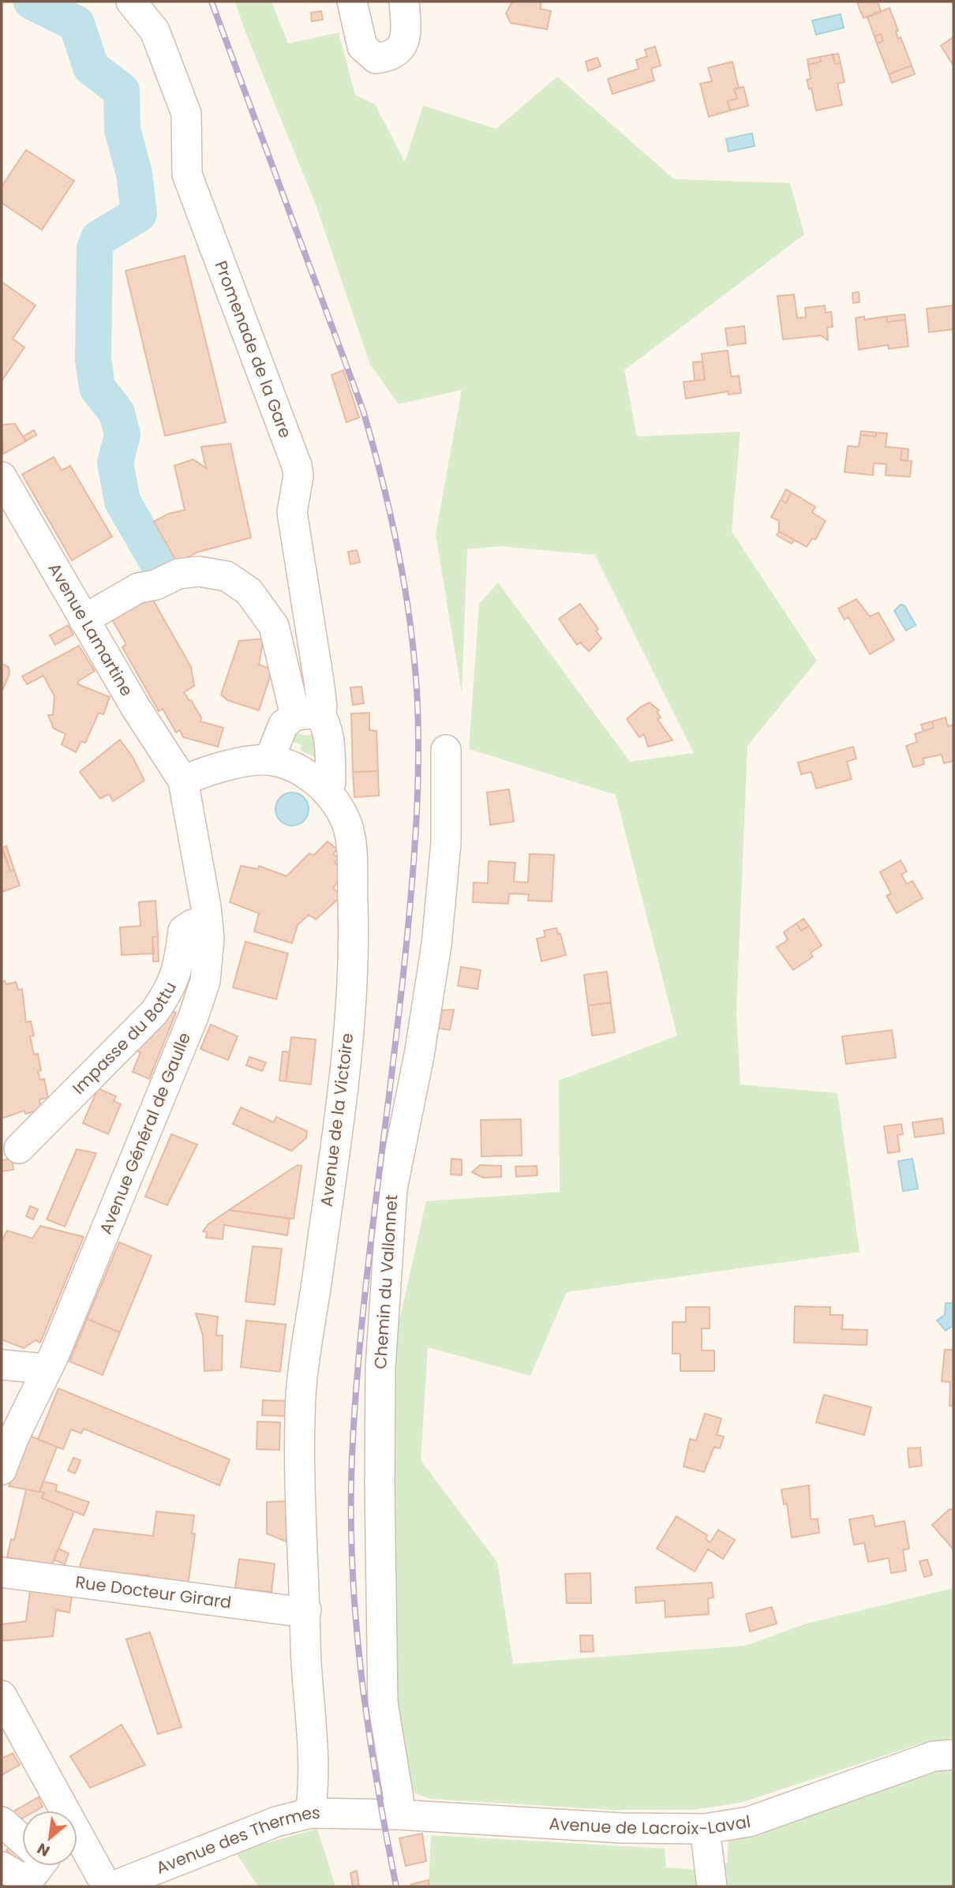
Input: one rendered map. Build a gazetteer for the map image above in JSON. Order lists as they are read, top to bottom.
{
  "streets": {
    "street": [
      "Promenade de la Gare",
      "Avenue Lamartine",
      "Impasse du Bottu",
      "Avenue de la Victoire",
      "Avenue Général de Gaulle",
      "Chemin du Vallonnet",
      "Rue Docteur Girard",
      "Avenue de Lacroix-Laval",
      "Avenue des Thermes"
    ]
  },
  "crossings": [
    ["Avenue Lamartine", "Avenue de la Victoire"],
    ["Avenue Lamartine", "Avenue Général de Gaulle"],
    ["Impasse du Bottu", "Avenue Général de Gaulle"],
    ["Avenue de la Victoire", "Avenue Général de Gaulle"],
    ["Avenue de la Victoire", "Rue Docteur Girard"],
    ["Avenue de la Victoire", "Avenue de Lacroix-Laval"],
    ["Avenue de la Victoire", "Avenue des Thermes"],
    ["Chemin du Vallonnet", "Avenue de Lacroix-Laval"],
    ["Avenue de Lacroix-Laval", "Avenue des Thermes"]
  ],
  "north": "bottom left"
}
